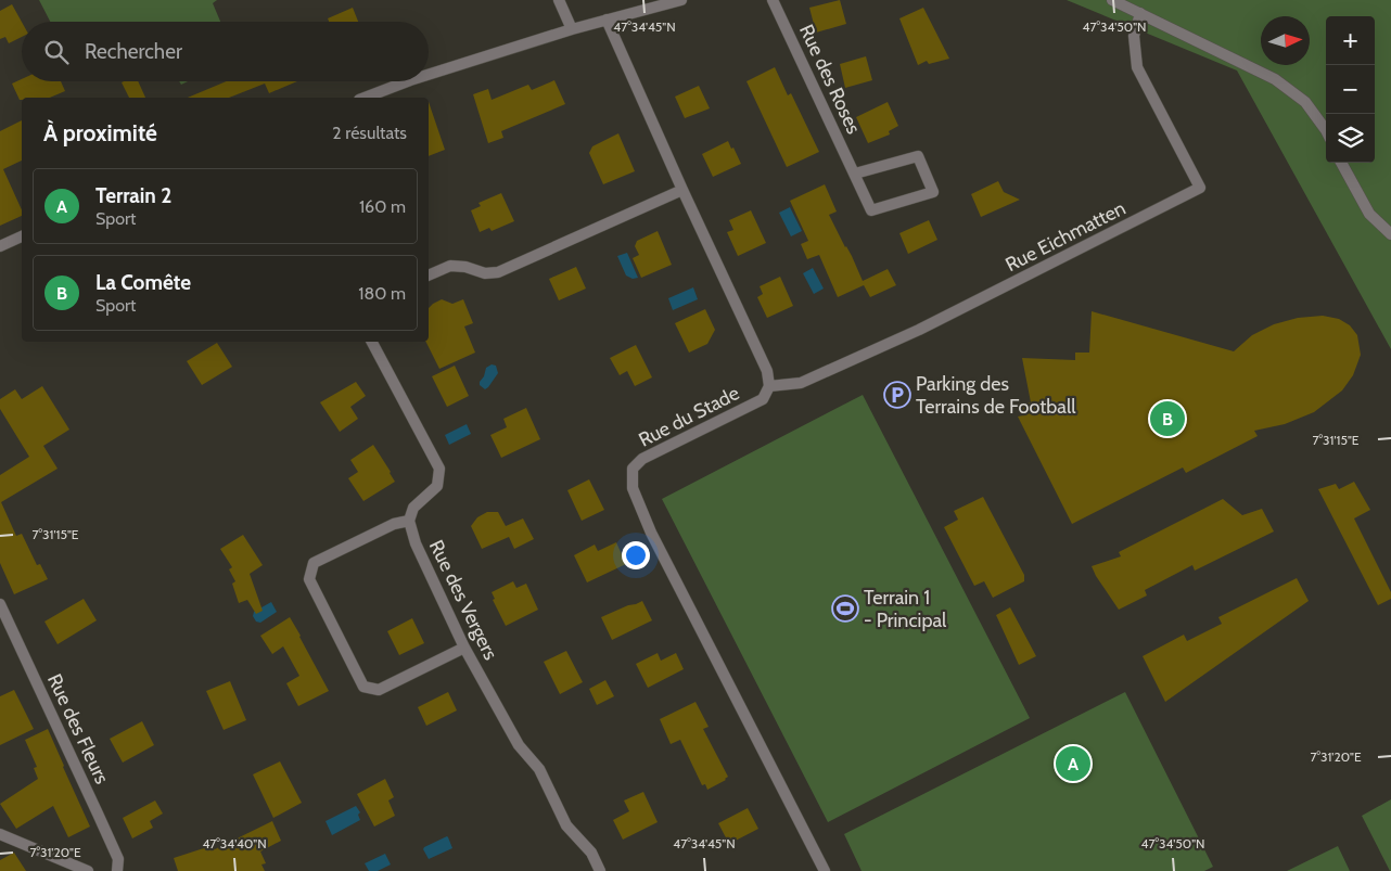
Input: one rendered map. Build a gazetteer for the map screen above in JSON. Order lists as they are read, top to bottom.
{
  "streets": {
    "street": [
      "Rue des Roses",
      "Rue Eichmatten",
      "Rue du Stade",
      "Rue des Vergers",
      "Rue des Fleurs"
    ]
  },
  "crossings": [
    ["Rue Eichmatten", "Rue du Stade"]
  ],
  "places": {
    "parking": ["Parking des Terrains de Football"],
    "sports": ["Terrain 1 - Principal"]
  },
  "north": "right",
  "page": {
    "map_buttons": ["+", "−"],
    "search": "Rechercher",
    "heading": ["À proximité", "2 résultats"],
    "list": [
      {
        "mark": "A",
        "name": "Terrain 2",
        "note": "Sport",
        "value": "160 m"
      },
      {
        "mark": "B",
        "name": "La Comête",
        "note": "Sport",
        "value": "180 m"
      }
    ],
    "pins": ["B", "A"]
  },
  "coordinates": [
    "47°34'45\"N",
    "47°34'50\"N",
    "7°31'15\"E",
    "7°31'20\"E",
    "47°34'40\"N"
  ]
}
